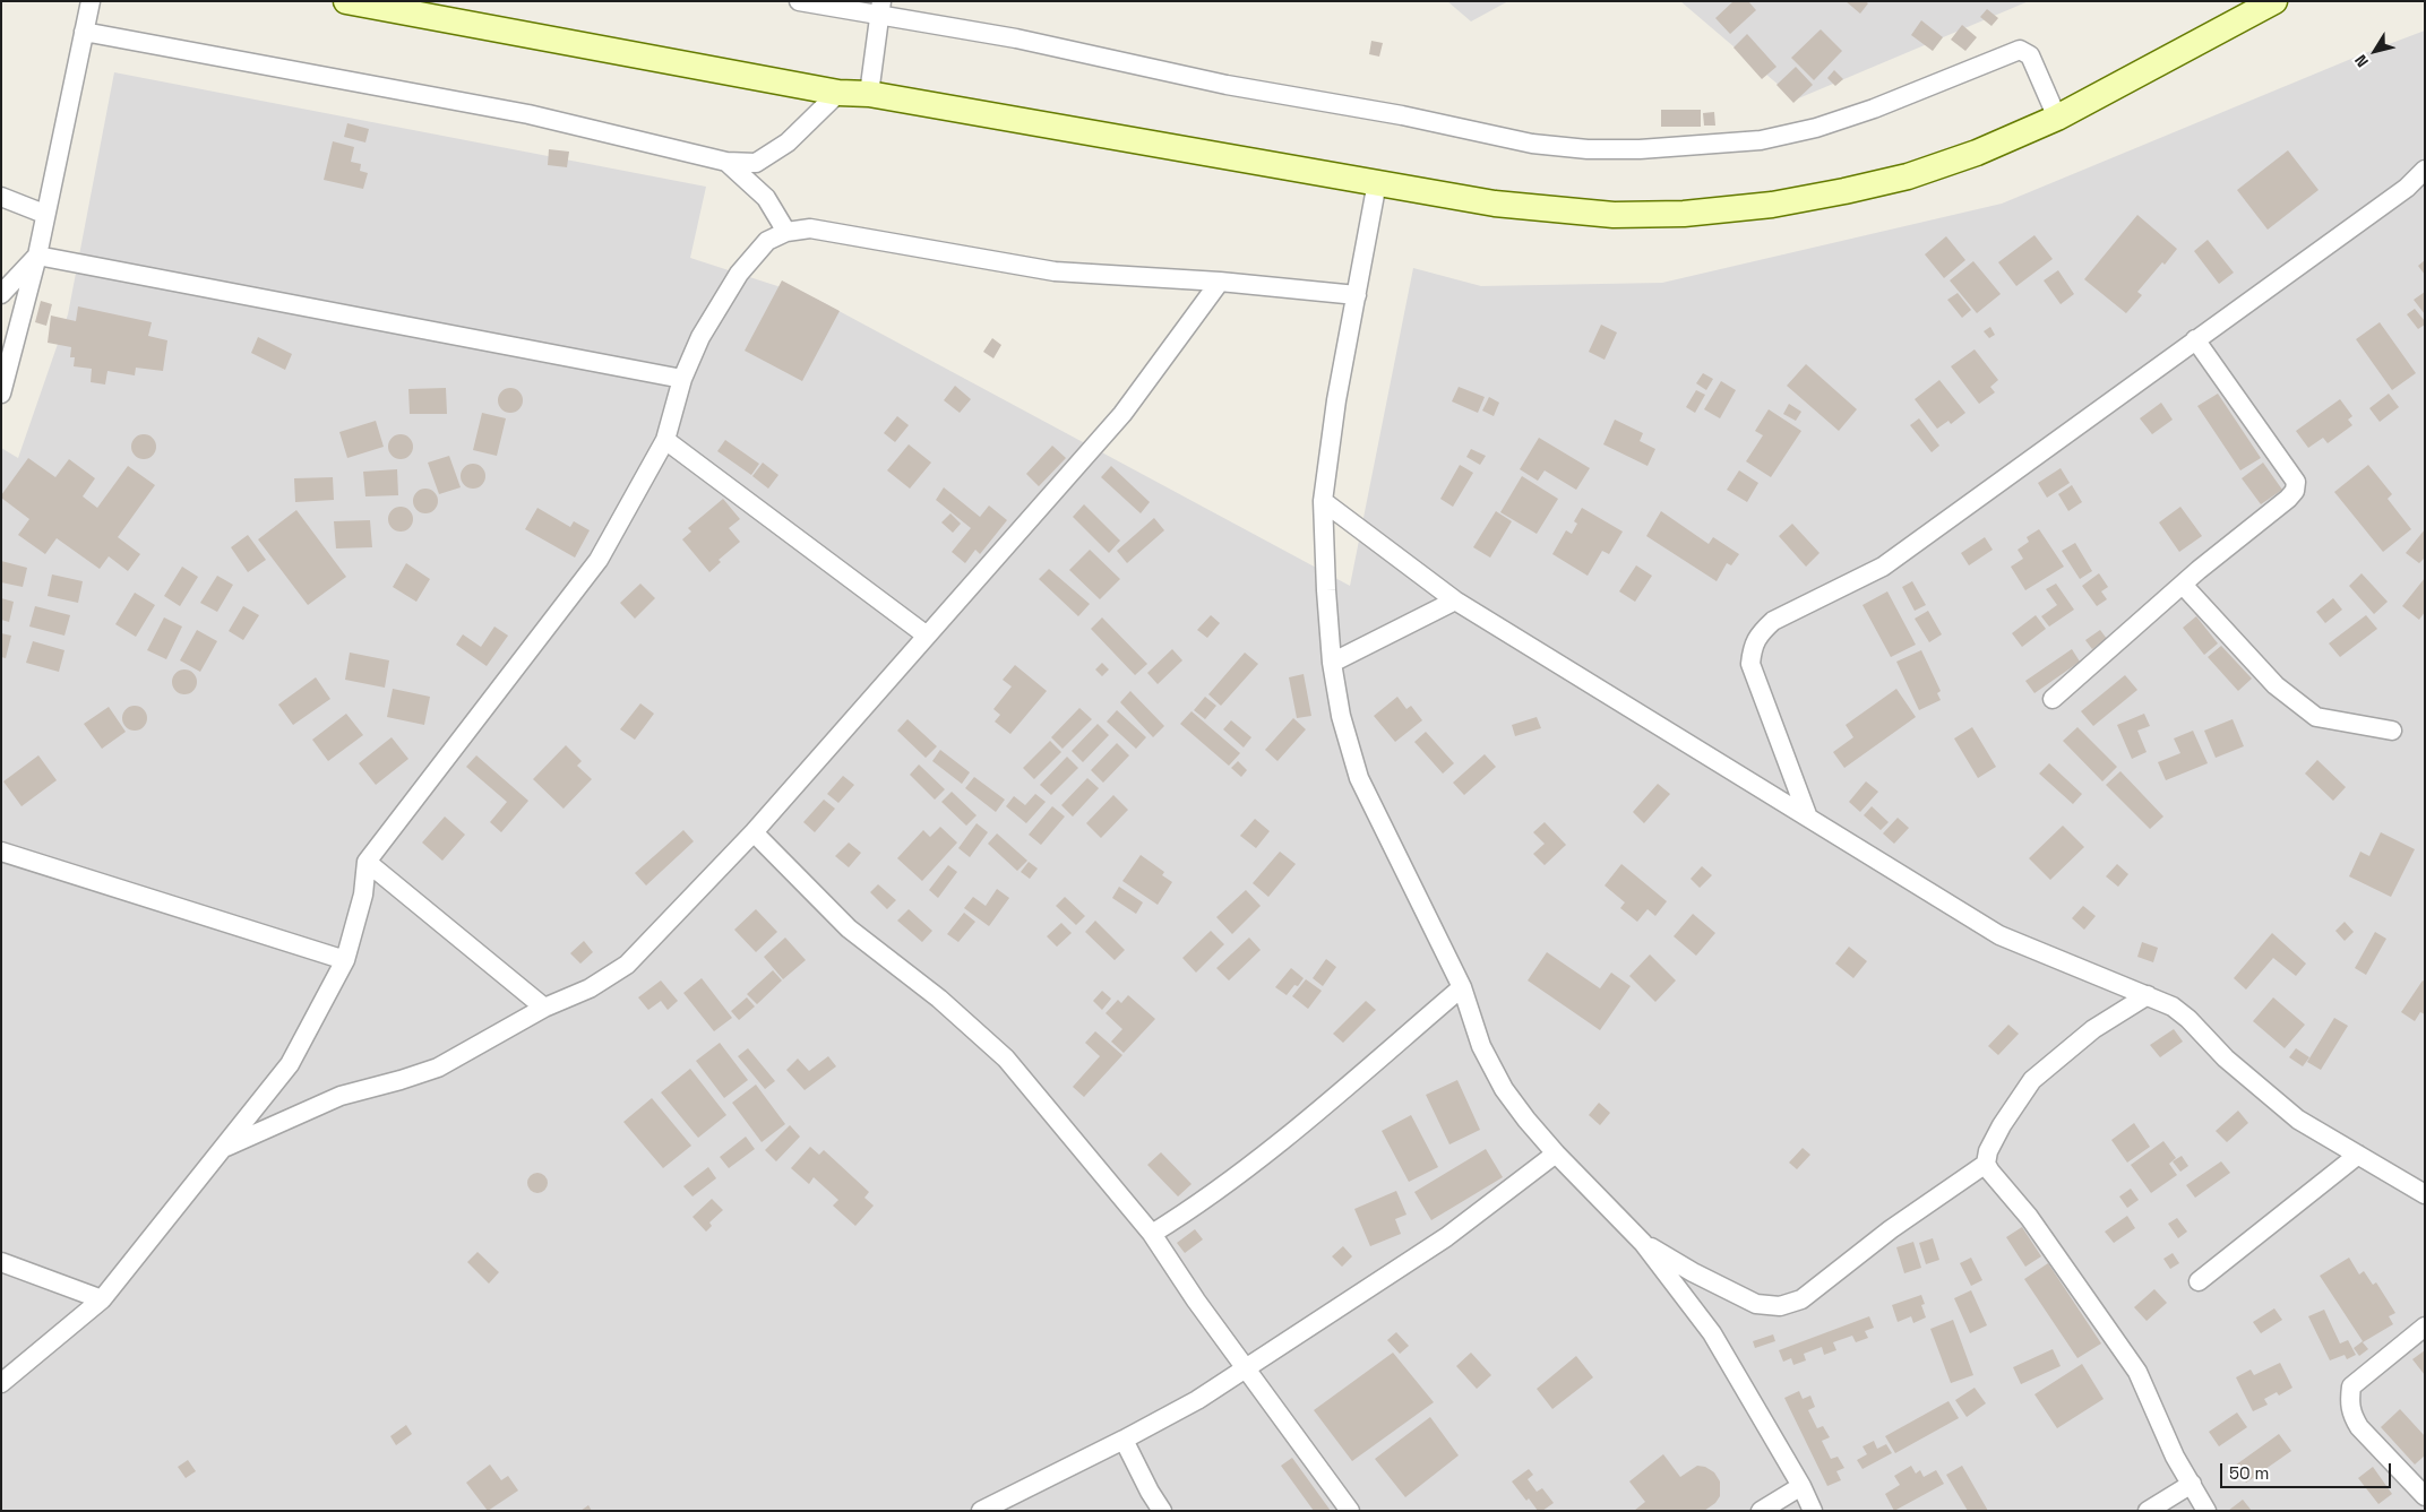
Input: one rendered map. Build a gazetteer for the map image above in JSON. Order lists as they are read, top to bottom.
{
  "scale_bar": "50 m",
  "north": "bottom left"
}
